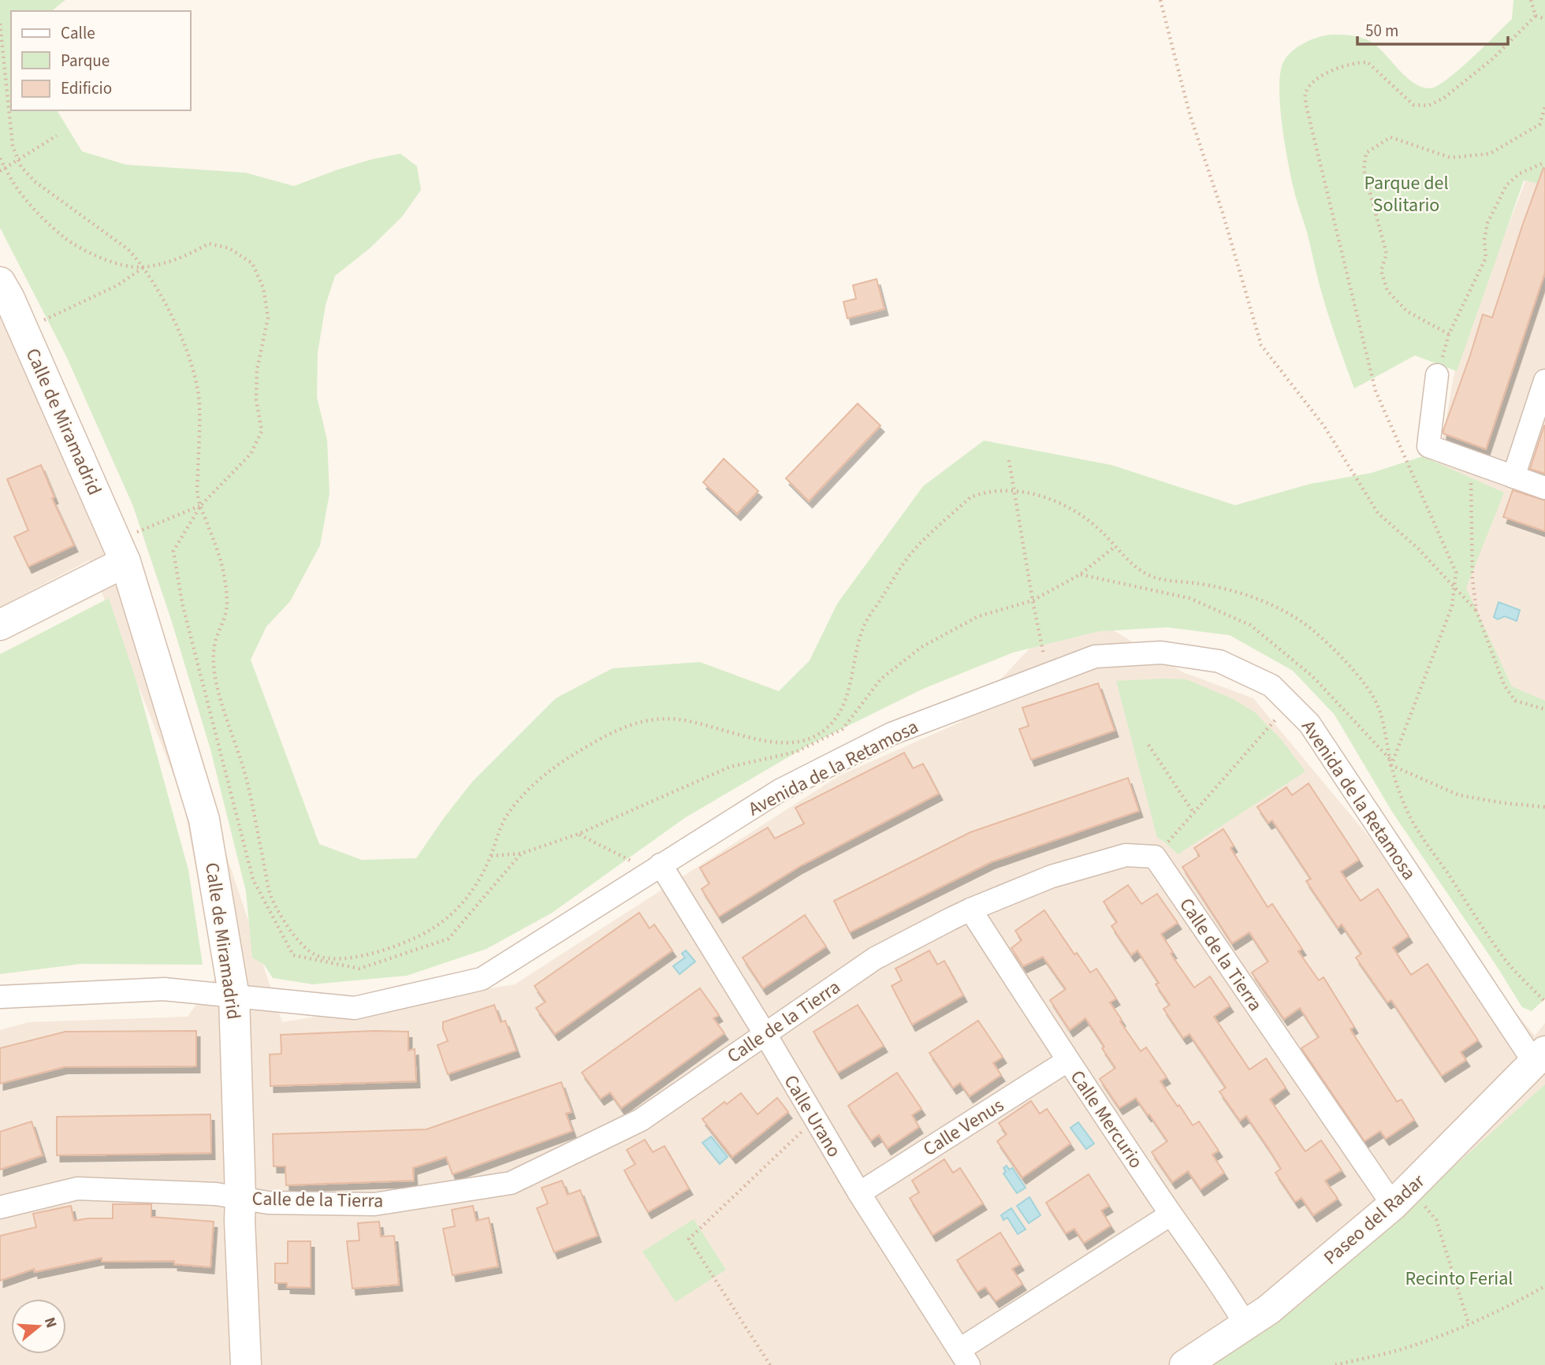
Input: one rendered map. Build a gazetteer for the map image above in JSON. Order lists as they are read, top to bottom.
{
  "streets": {
    "street": [
      "Calle de Miramadrid",
      "Avenida de la Retamosa",
      "Calle de la Tierra",
      "Calle Urano",
      "Calle Mercurio",
      "Calle Venus",
      "Paseo del Radar"
    ]
  },
  "crossings": [
    ["Calle de Miramadrid", "Avenida de la Retamosa"],
    ["Calle de Miramadrid", "Calle de la Tierra"],
    ["Avenida de la Retamosa", "Calle Urano"],
    ["Avenida de la Retamosa", "Paseo del Radar"],
    ["Calle de la Tierra", "Calle Urano"],
    ["Calle de la Tierra", "Calle Mercurio"],
    ["Calle de la Tierra", "Paseo del Radar"],
    ["Calle Urano", "Calle Venus"],
    ["Calle Mercurio", "Calle Venus"],
    ["Calle Mercurio", "Paseo del Radar"]
  ],
  "parks": ["Parque del Solitario", "Recinto Ferial"],
  "legend": ["Calle", "Parque", "Edificio"],
  "scale_bar": "50 m",
  "north": "right"
}
